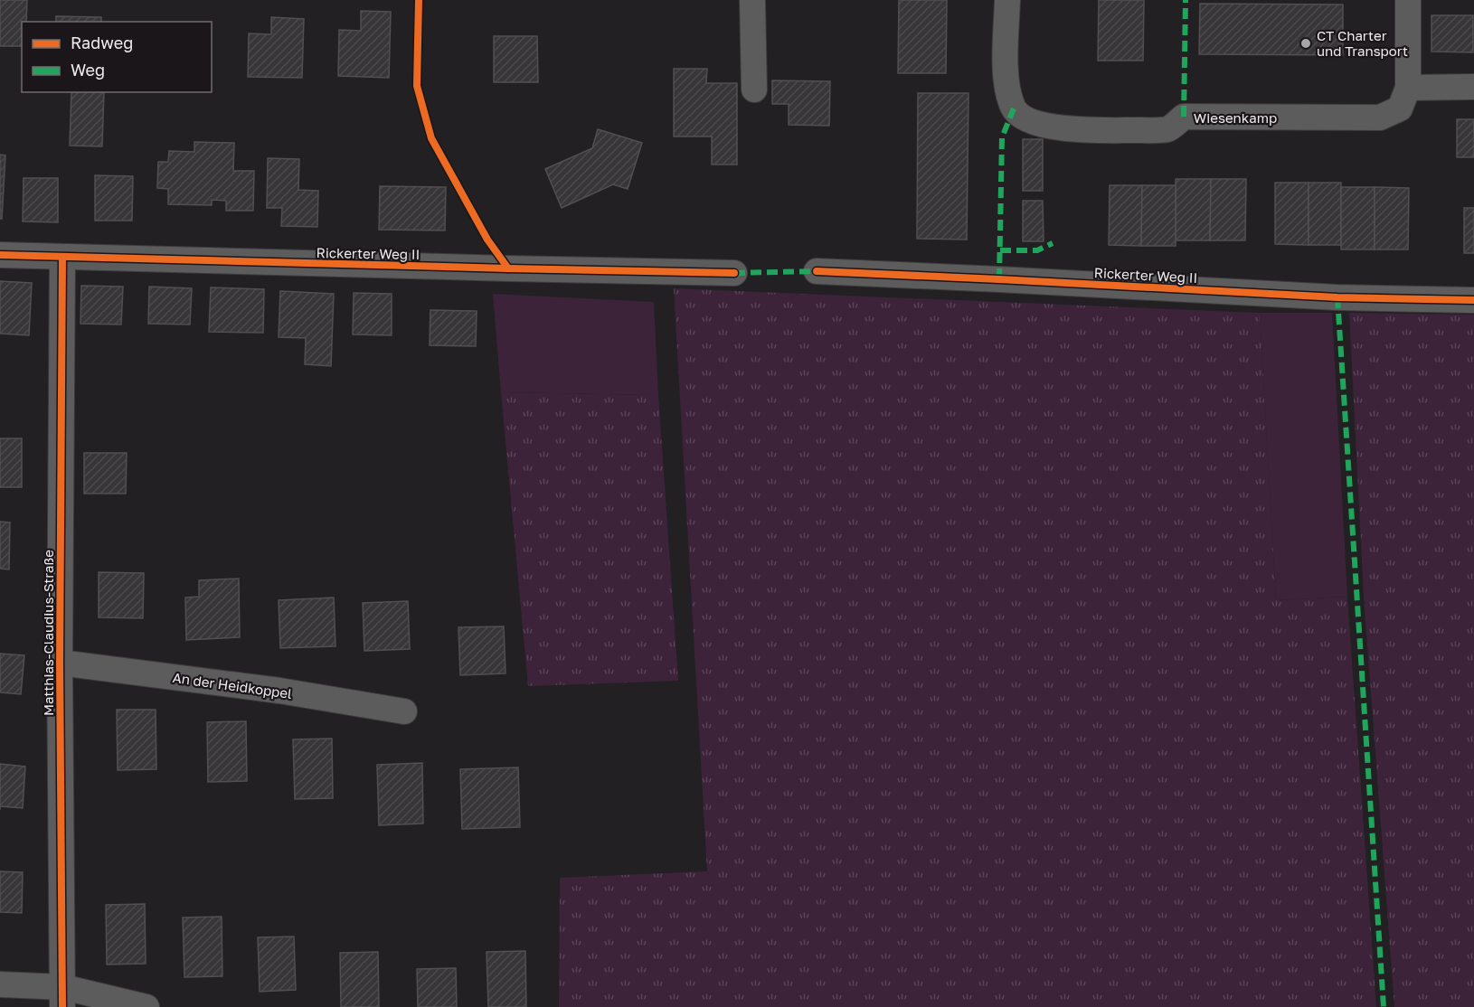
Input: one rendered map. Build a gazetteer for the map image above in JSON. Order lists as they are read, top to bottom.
{
  "streets": {
    "street": [
      "Wiesenkamp",
      "Rickerter Weg II",
      "Matthias-Claudius-Straße",
      "An der Heidkoppel"
    ]
  },
  "crossings": [
    ["Rickerter Weg II", "Matthias-Claudius-Straße"],
    ["Matthias-Claudius-Straße", "An der Heidkoppel"]
  ],
  "places": ["CT Charter und Transport"],
  "legend": ["Radweg", "Weg"]
}
